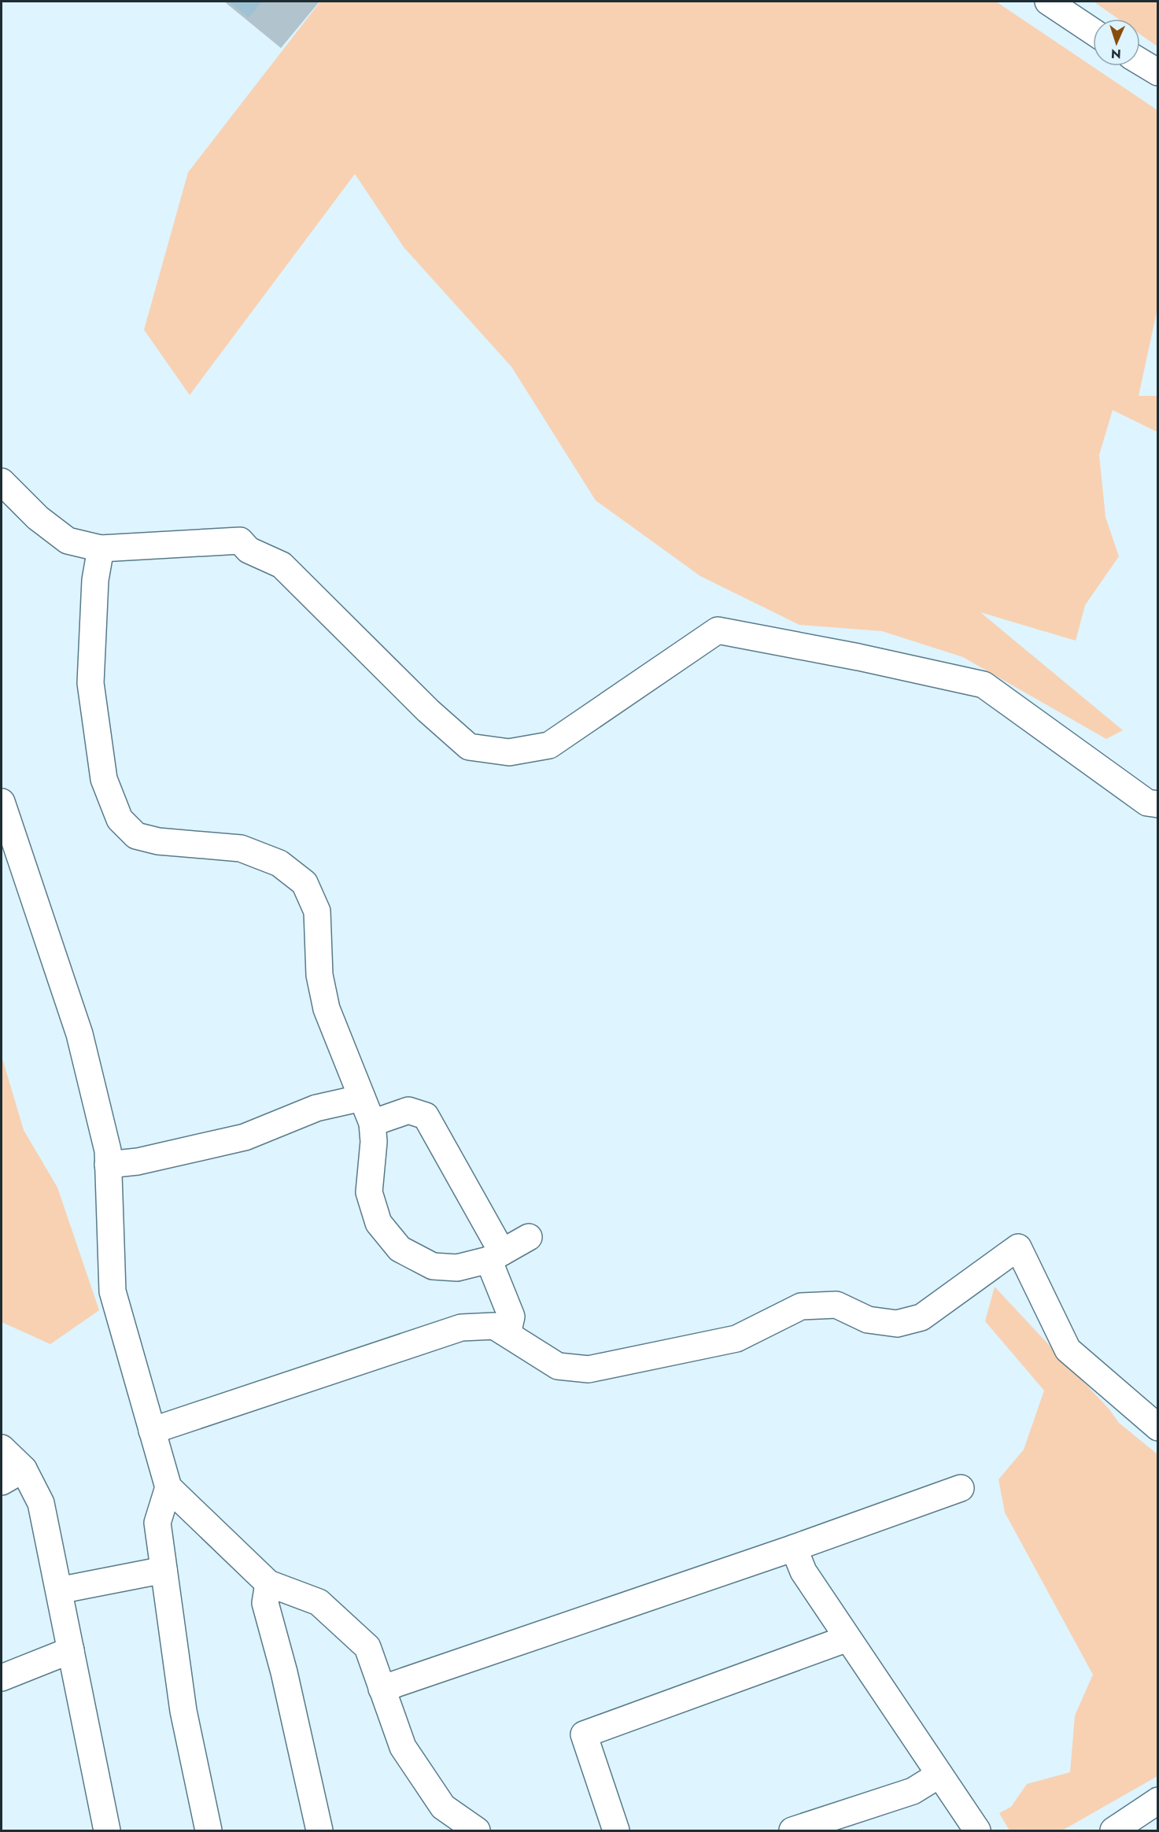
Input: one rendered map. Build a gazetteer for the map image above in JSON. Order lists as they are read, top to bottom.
{
  "north": "bottom"
}
